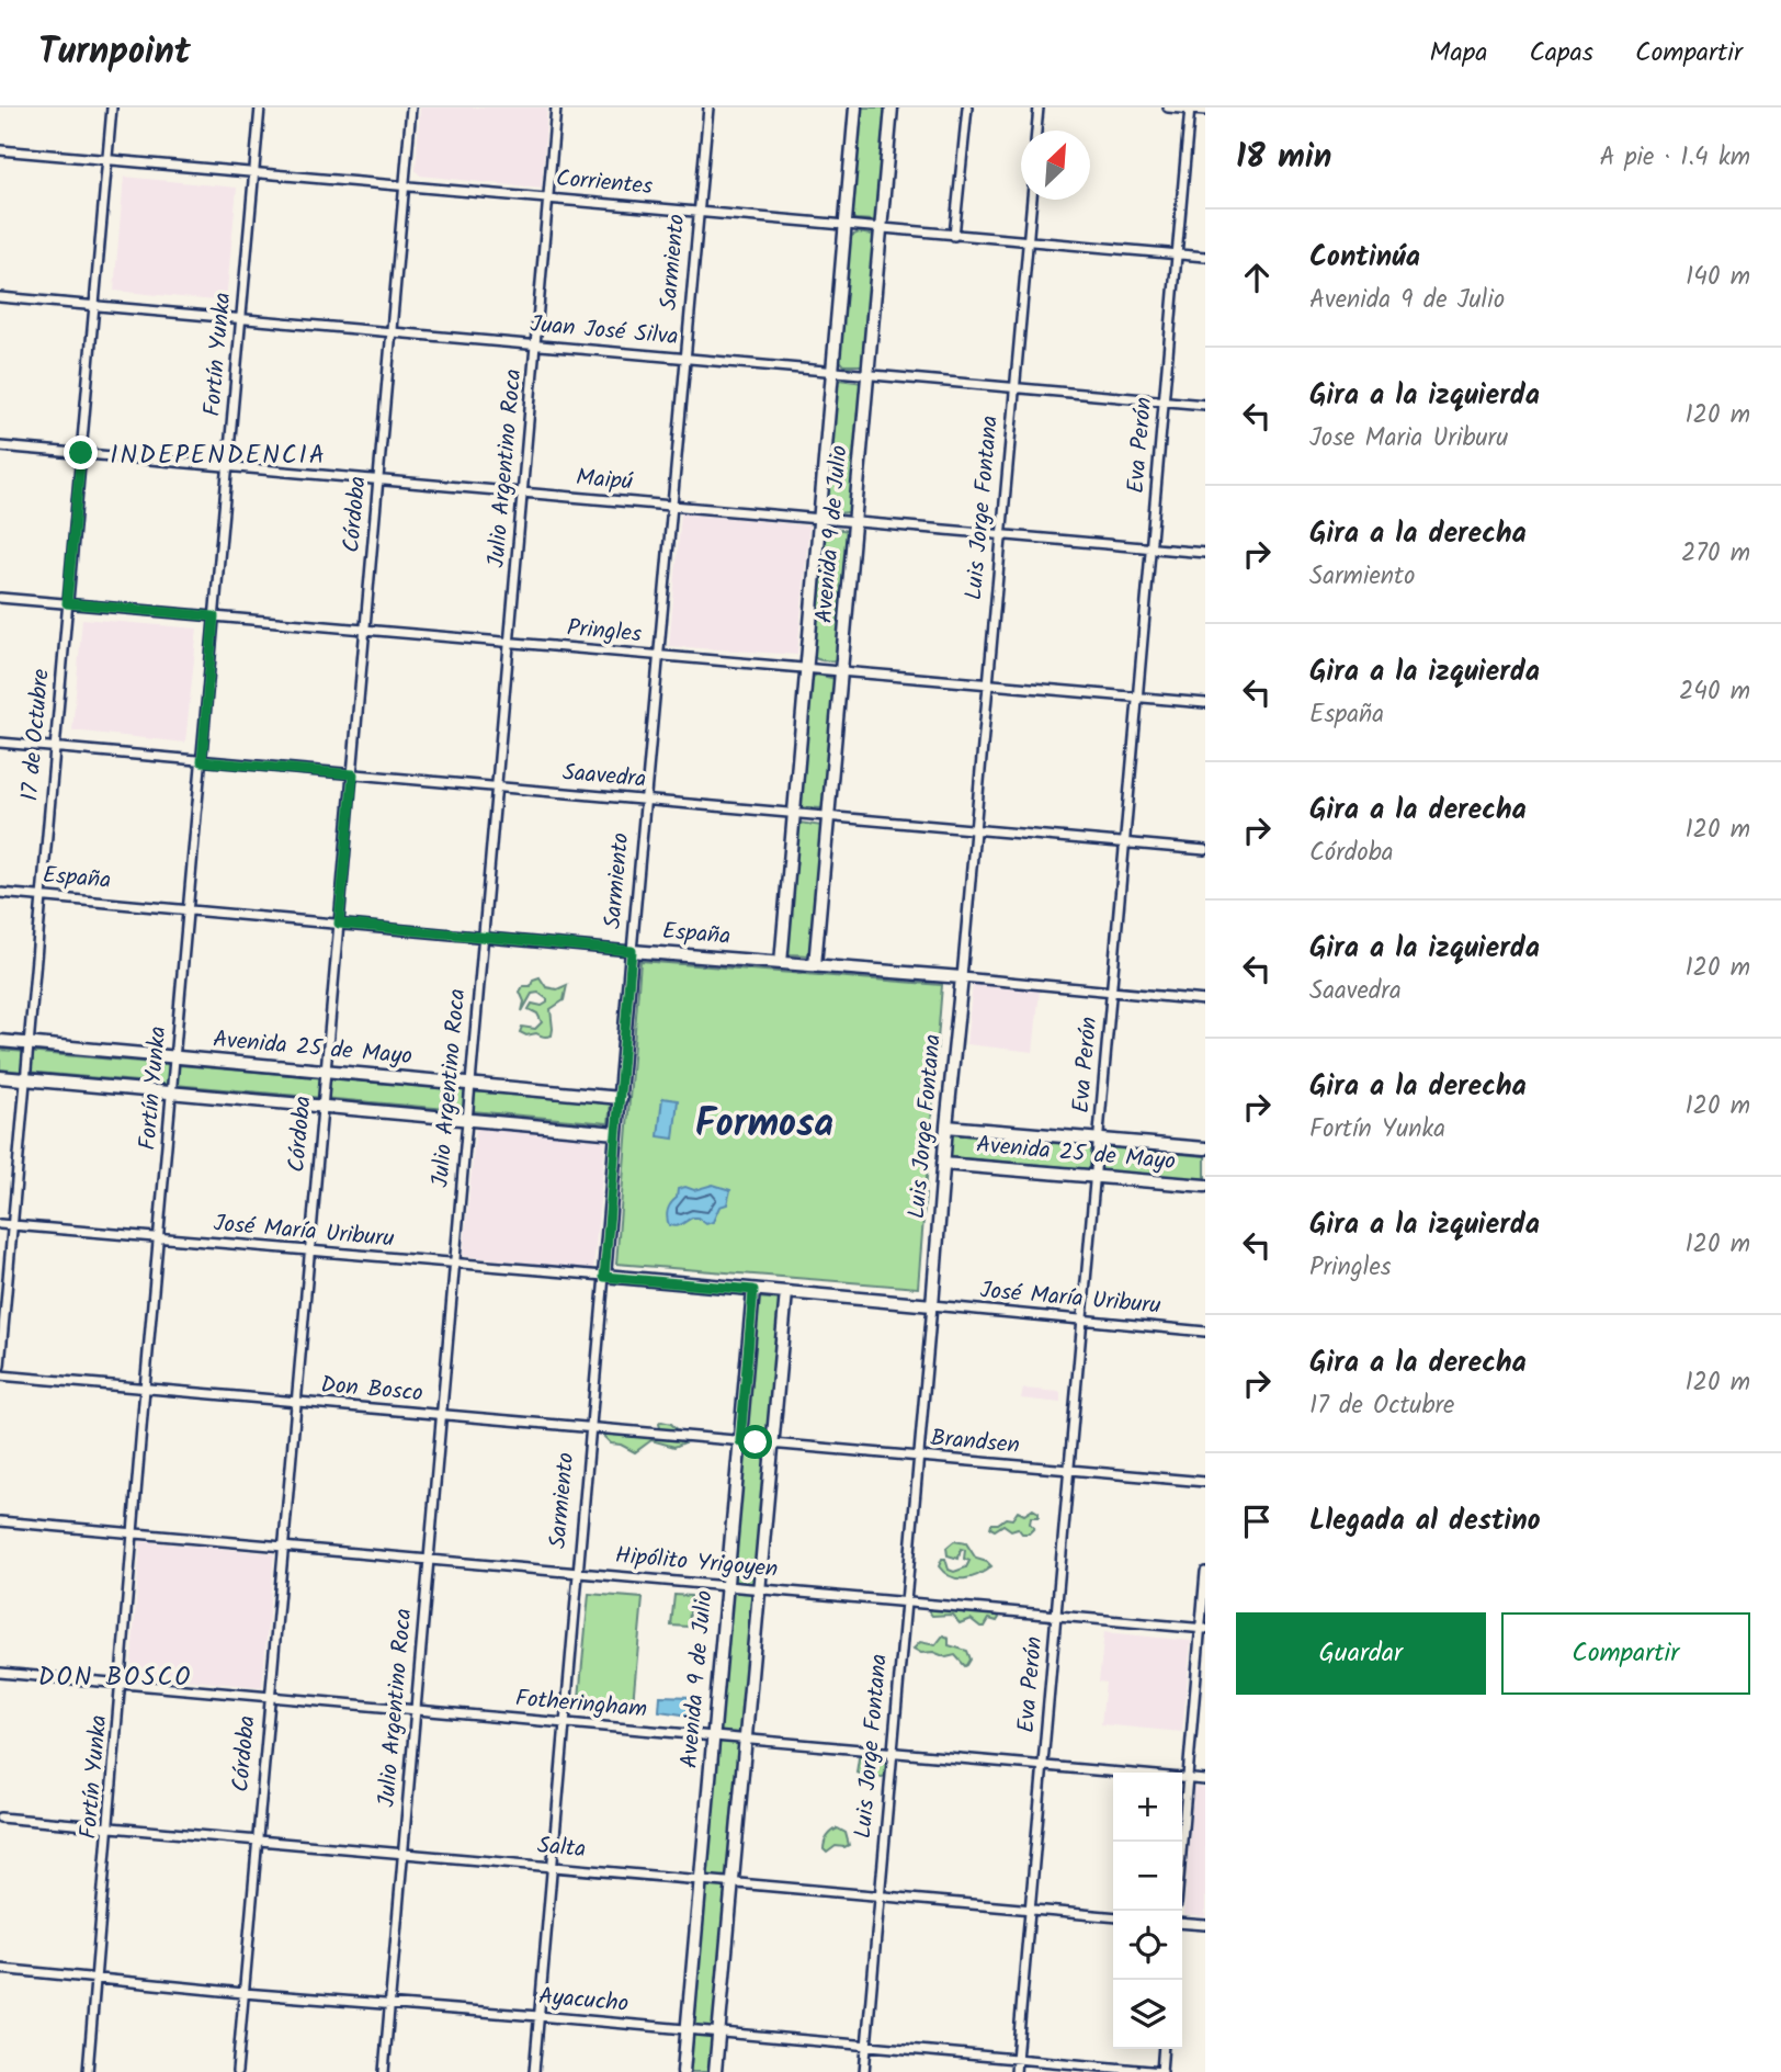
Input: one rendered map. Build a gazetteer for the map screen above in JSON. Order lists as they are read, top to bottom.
{
  "streets": {
    "main road": [
      "Sarmiento",
      "Luis Jorge Fontana",
      "Avenida 9 de Julio",
      "España",
      "Avenida 25 de Mayo"
    ],
    "street": [
      "Corrientes",
      "Juan José Silva",
      "Fortín Yunka",
      "Eva Perón",
      "Julio Argentino Roca",
      "Maipú",
      "Córdoba",
      "Pringles",
      "17 de Octubre",
      "Saavedra",
      "José María Uriburu",
      "Don Bosco",
      "Brandsen",
      "Hipólito Yrigoyen",
      "Fotheringham",
      "Salta",
      "Ayacucho"
    ]
  },
  "crossings": [
    ["Corrientes", "Sarmiento"],
    ["Corrientes", "Fortín Yunka"],
    ["Corrientes", "Eva Perón"],
    ["Corrientes", "Julio Argentino Roca"],
    ["Corrientes", "Luis Jorge Fontana"],
    ["Corrientes", "Córdoba"],
    ["Corrientes", "Avenida 9 de Julio"],
    ["Corrientes", "17 de Octubre"],
    ["Sarmiento", "Juan José Silva"],
    ["Sarmiento", "Maipú"],
    ["Sarmiento", "Pringles"],
    ["Sarmiento", "Saavedra"],
    ["Sarmiento", "España"],
    ["Sarmiento", "Avenida 25 de Mayo"],
    ["Sarmiento", "José María Uriburu"],
    ["Sarmiento", "Don Bosco"],
    ["Sarmiento", "Hipólito Yrigoyen"],
    ["Sarmiento", "Fotheringham"],
    ["Sarmiento", "Salta"],
    ["Sarmiento", "Ayacucho"],
    ["Juan José Silva", "Fortín Yunka"],
    ["Juan José Silva", "Eva Perón"],
    ["Juan José Silva", "Julio Argentino Roca"],
    ["Juan José Silva", "Luis Jorge Fontana"],
    ["Juan José Silva", "Córdoba"],
    ["Juan José Silva", "Avenida 9 de Julio"],
    ["Juan José Silva", "17 de Octubre"],
    ["Fortín Yunka", "Maipú"],
    ["Fortín Yunka", "Pringles"],
    ["Fortín Yunka", "Saavedra"],
    ["Fortín Yunka", "España"],
    ["Fortín Yunka", "Avenida 25 de Mayo"],
    ["Fortín Yunka", "José María Uriburu"],
    ["Fortín Yunka", "Don Bosco"],
    ["Fortín Yunka", "Hipólito Yrigoyen"],
    ["Fortín Yunka", "Fotheringham"],
    ["Fortín Yunka", "Salta"],
    ["Fortín Yunka", "Ayacucho"],
    ["Eva Perón", "Maipú"],
    ["Eva Perón", "Pringles"],
    ["Eva Perón", "Saavedra"],
    ["Eva Perón", "España"],
    ["Eva Perón", "Avenida 25 de Mayo"],
    ["Eva Perón", "José María Uriburu"],
    ["Eva Perón", "Brandsen"],
    ["Eva Perón", "Hipólito Yrigoyen"],
    ["Eva Perón", "Fotheringham"],
    ["Eva Perón", "Salta"],
    ["Eva Perón", "Ayacucho"],
    ["Julio Argentino Roca", "Maipú"],
    ["Julio Argentino Roca", "Pringles"],
    ["Julio Argentino Roca", "Saavedra"],
    ["Julio Argentino Roca", "España"],
    ["Julio Argentino Roca", "Avenida 25 de Mayo"],
    ["Julio Argentino Roca", "José María Uriburu"],
    ["Julio Argentino Roca", "Don Bosco"],
    ["Julio Argentino Roca", "Hipólito Yrigoyen"],
    ["Julio Argentino Roca", "Fotheringham"],
    ["Julio Argentino Roca", "Salta"],
    ["Julio Argentino Roca", "Ayacucho"],
    ["Maipú", "Luis Jorge Fontana"],
    ["Maipú", "Córdoba"],
    ["Maipú", "Avenida 9 de Julio"],
    ["Maipú", "17 de Octubre"],
    ["Luis Jorge Fontana", "Pringles"],
    ["Luis Jorge Fontana", "Saavedra"],
    ["Luis Jorge Fontana", "España"],
    ["Luis Jorge Fontana", "Avenida 25 de Mayo"],
    ["Luis Jorge Fontana", "José María Uriburu"],
    ["Luis Jorge Fontana", "Brandsen"],
    ["Luis Jorge Fontana", "Hipólito Yrigoyen"],
    ["Luis Jorge Fontana", "Fotheringham"],
    ["Luis Jorge Fontana", "Salta"],
    ["Luis Jorge Fontana", "Ayacucho"],
    ["Córdoba", "Pringles"],
    ["Córdoba", "Saavedra"],
    ["Córdoba", "España"],
    ["Córdoba", "Avenida 25 de Mayo"],
    ["Córdoba", "José María Uriburu"],
    ["Córdoba", "Don Bosco"],
    ["Córdoba", "Hipólito Yrigoyen"],
    ["Córdoba", "Fotheringham"],
    ["Córdoba", "Salta"],
    ["Córdoba", "Ayacucho"],
    ["Avenida 9 de Julio", "Pringles"],
    ["Avenida 9 de Julio", "Saavedra"],
    ["Avenida 9 de Julio", "España"],
    ["Avenida 9 de Julio", "Don Bosco"],
    ["Avenida 9 de Julio", "Brandsen"],
    ["Avenida 9 de Julio", "Hipólito Yrigoyen"],
    ["Avenida 9 de Julio", "Fotheringham"],
    ["Avenida 9 de Julio", "Salta"],
    ["Avenida 9 de Julio", "Ayacucho"],
    ["Pringles", "17 de Octubre"],
    ["17 de Octubre", "Saavedra"],
    ["17 de Octubre", "España"],
    ["17 de Octubre", "Avenida 25 de Mayo"],
    ["17 de Octubre", "José María Uriburu"],
    ["Don Bosco", "Brandsen"]
  ],
  "districts": ["INDEPENDENCIA", "Formosa", "DON BOSCO"],
  "north": "top right",
  "page": {
    "header": "Turnpoint",
    "nav": ["Mapa", "Capas", "Compartir"],
    "heading": ["18 min", "A pie · 1.4 km"],
    "list": [
      ["Continúa", "Avenida 9 de Julio", "140 m"],
      ["Gira a la izquierda", "Jose Maria Uriburu", "120 m"],
      ["Gira a la derecha", "Sarmiento", "270 m"],
      ["Gira a la izquierda", "España", "240 m"],
      ["Gira a la derecha", "Córdoba", "120 m"],
      ["Gira a la izquierda", "Saavedra", "120 m"],
      ["Gira a la derecha", "Fortín Yunka", "120 m"],
      ["Gira a la izquierda", "Pringles", "120 m"],
      ["Gira a la derecha", "17 de Octubre", "120 m"],
      "Llegada al destino"
    ],
    "buttons": ["Guardar", "Compartir"],
    "map_buttons": ["+", "−"]
  }
}
